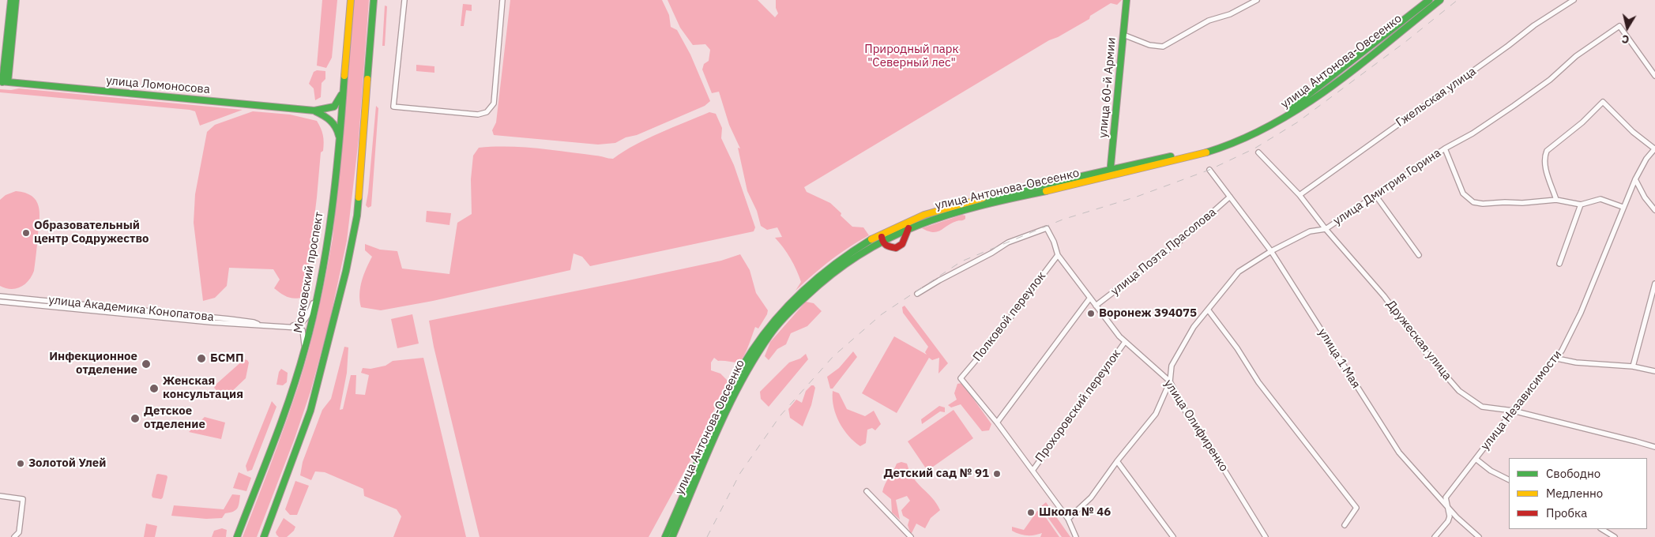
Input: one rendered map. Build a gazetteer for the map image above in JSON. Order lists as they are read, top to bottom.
{
  "streets": {
    "main road": [
      "улица Антонова-Овсеенко",
      "улица Ломоносова",
      "улица 60-й Армии",
      "Московский проспект"
    ],
    "street": [
      "Гжельская улица",
      "улица Дмитрия Горина",
      "улица Поэта Прасолова",
      "улица Академика Конопатова",
      "Полковой переулок",
      "Дружеская улица",
      "улица 1 Мая",
      "улица Независимости",
      "Прохоровский переулок",
      "улица Олифиренко"
    ]
  },
  "crossings": [
    ["улица Антонова-Овсеенко", "улица 60-й Армии"],
    ["улица Ломоносова", "Московский проспект"],
    ["Гжельская улица", "Дружеская улица"],
    ["улица Дмитрия Горина", "Дружеская улица"],
    ["улица Дмитрия Горина", "улица 1 Мая"],
    ["улица Дмитрия Горина", "улица Олифиренко"],
    ["улица Поэта Прасолова", "улица 1 Мая"],
    ["улица Поэта Прасолова", "улица Олифиренко"],
    ["Полковой переулок", "улица Олифиренко"],
    ["Дружеская улица", "улица Независимости"],
    ["улица 1 Мая", "улица Независимости"],
    ["Прохоровский переулок", "улица Олифиренко"]
  ],
  "parks": ["Природный парк \"Северный лес\""],
  "places": [
    "Образовательный центр Содружество",
    "Воронеж 394075",
    "БСМП",
    "Инфекционное отделение",
    "Женская консультация",
    "Детское отделение",
    "Золотой Улей",
    "Детский сад № 91",
    "Школа № 46"
  ],
  "legend": ["Свободно", "Медленно", "Пробка"],
  "north": "bottom"
}
